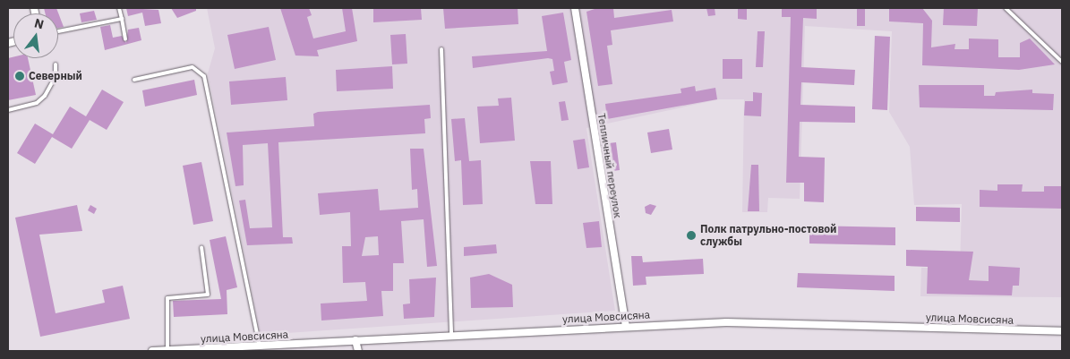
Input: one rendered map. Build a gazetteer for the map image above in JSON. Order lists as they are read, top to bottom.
{
  "streets": {
    "street": ["Тепличный переулок", "улица Мовсисяна"]
  },
  "crossings": [
    ["Тепличный переулок", "улица Мовсисяна"]
  ],
  "places": ["Северный", "Полк патрульно-постовой службы"],
  "north": "top"
}
